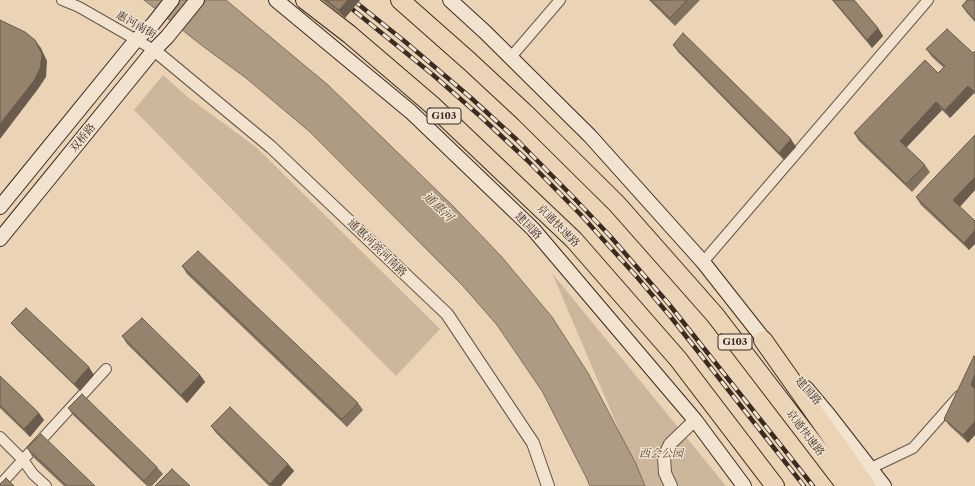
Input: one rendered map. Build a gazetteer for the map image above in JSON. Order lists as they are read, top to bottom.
{
  "streets": {
    "highway": ["G103", "京通快速路"],
    "main road": ["双桥路", "建国路"],
    "street": ["惠河南街", "通惠河滨河南路"]
  },
  "crossings": [
    ["惠河南街", "双桥路"],
    ["惠河南街", "通惠河滨河南路"],
    ["双桥路", "通惠河滨河南路"]
  ],
  "water": ["通惠河"],
  "parks": ["西会公园"]
}
